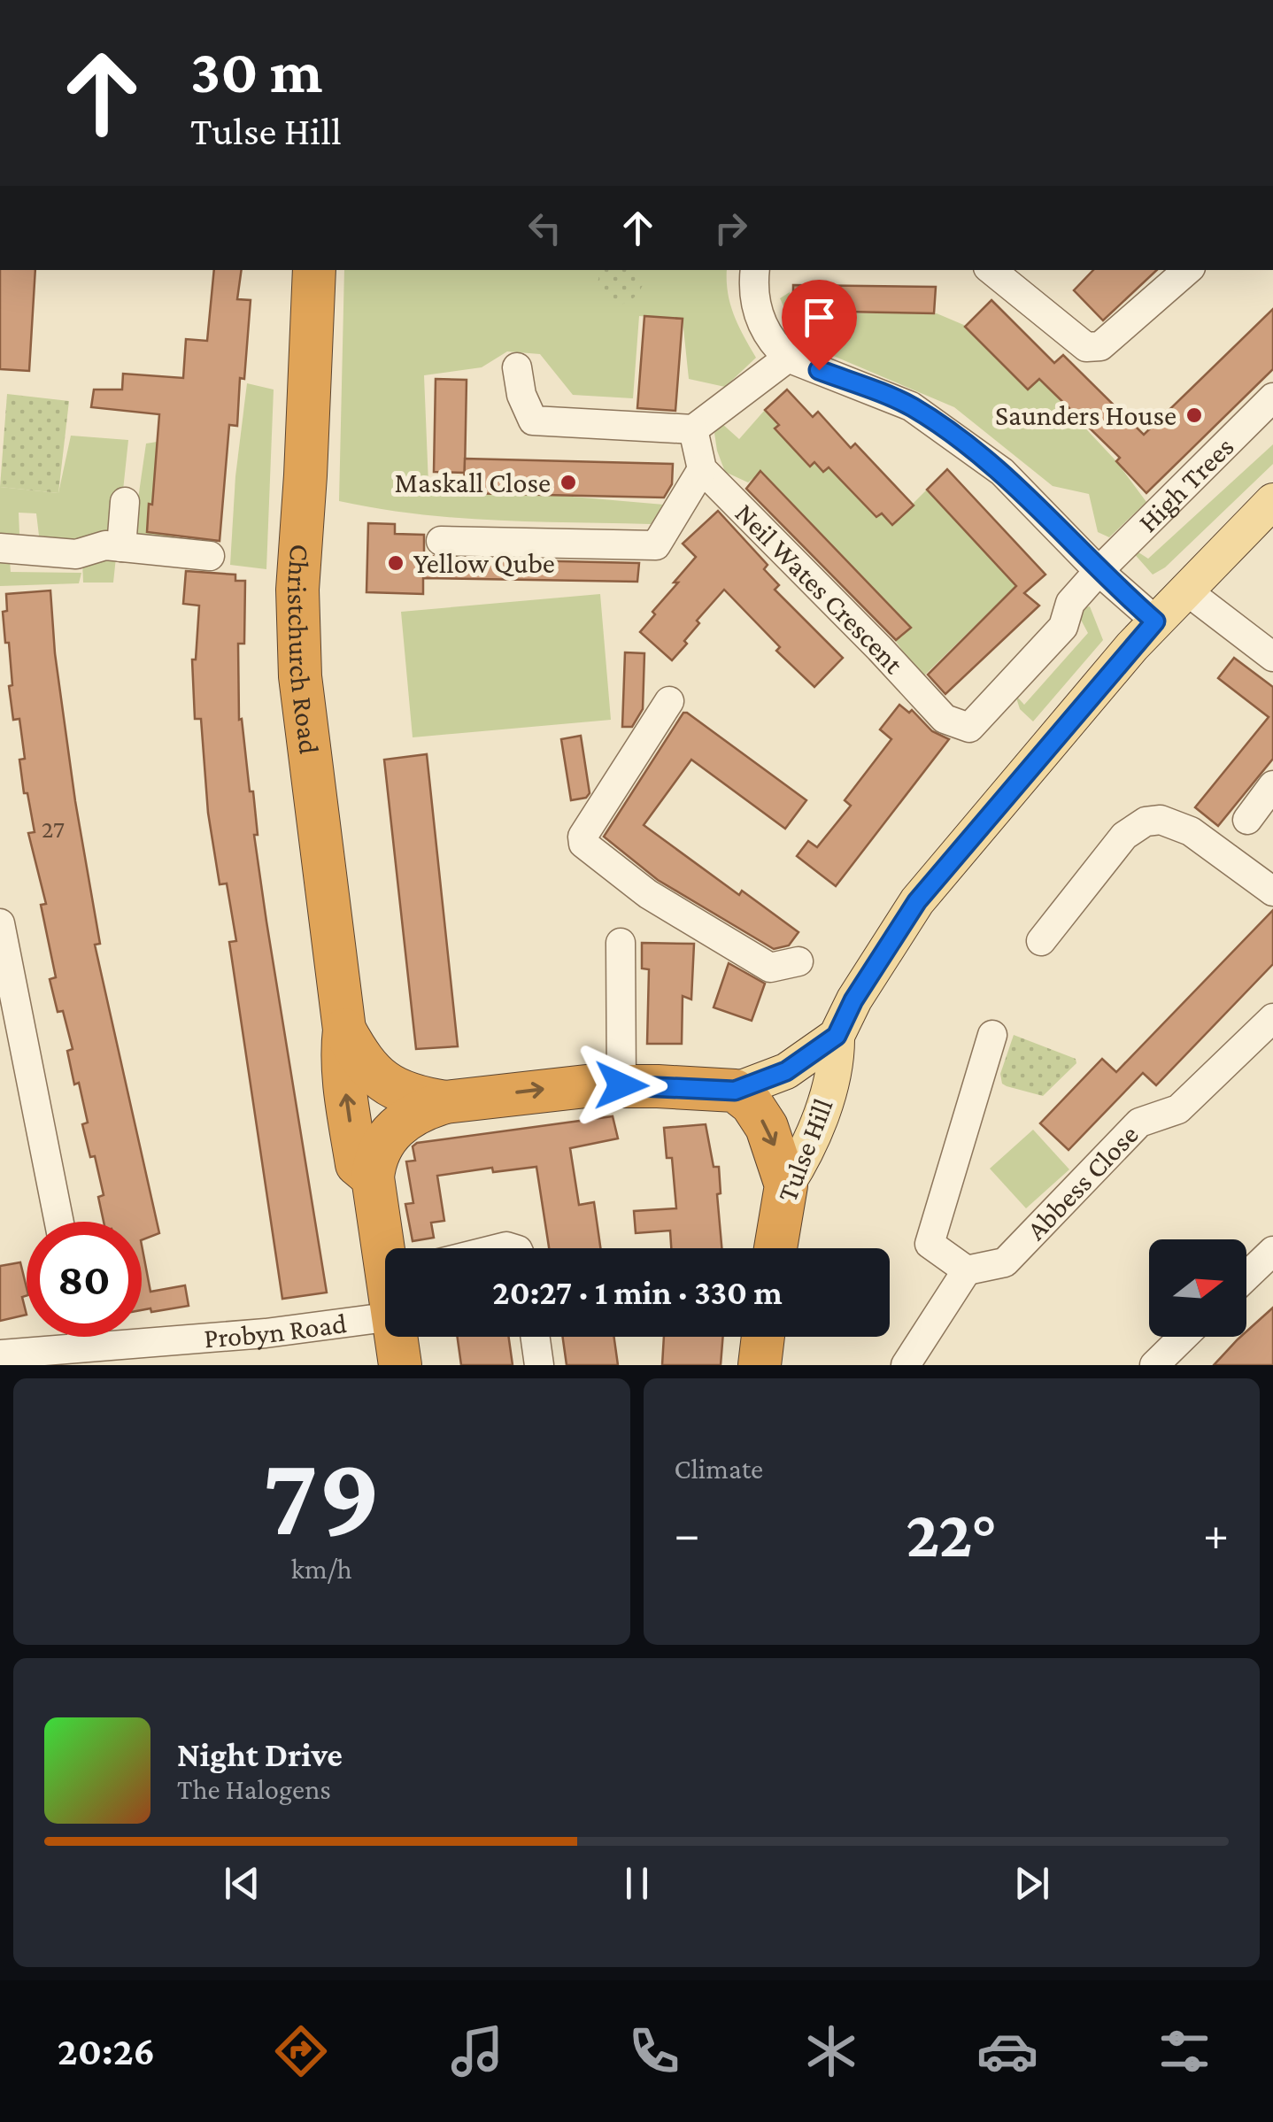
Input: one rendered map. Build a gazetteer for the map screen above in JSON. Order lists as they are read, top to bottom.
{
  "streets": {
    "highway": ["Christchurch Road", "Tulse Hill"],
    "street": [
      "High Trees",
      "Neil Wates Crescent",
      "Abbess Close",
      "Probyn Road"
    ]
  },
  "crossings": [
    ["High Trees", "Neil Wates Crescent"]
  ],
  "places": ["Saunders House", "Maskall Close", "Yellow Qube"],
  "house_numbers": ["27"],
  "north": "right",
  "page": {
    "turn": ["30 m", "Tulse Hill"],
    "limit": "80",
    "trip": "20:27 · 1 min · 330 m",
    "tile": [
      ["79", "km/h"],
      "Climate"
    ],
    "heat": ["−", "22°", "+"],
    "song": ["Night Drive", "The Halogens"],
    "tabs": "20:26"
  }
}
